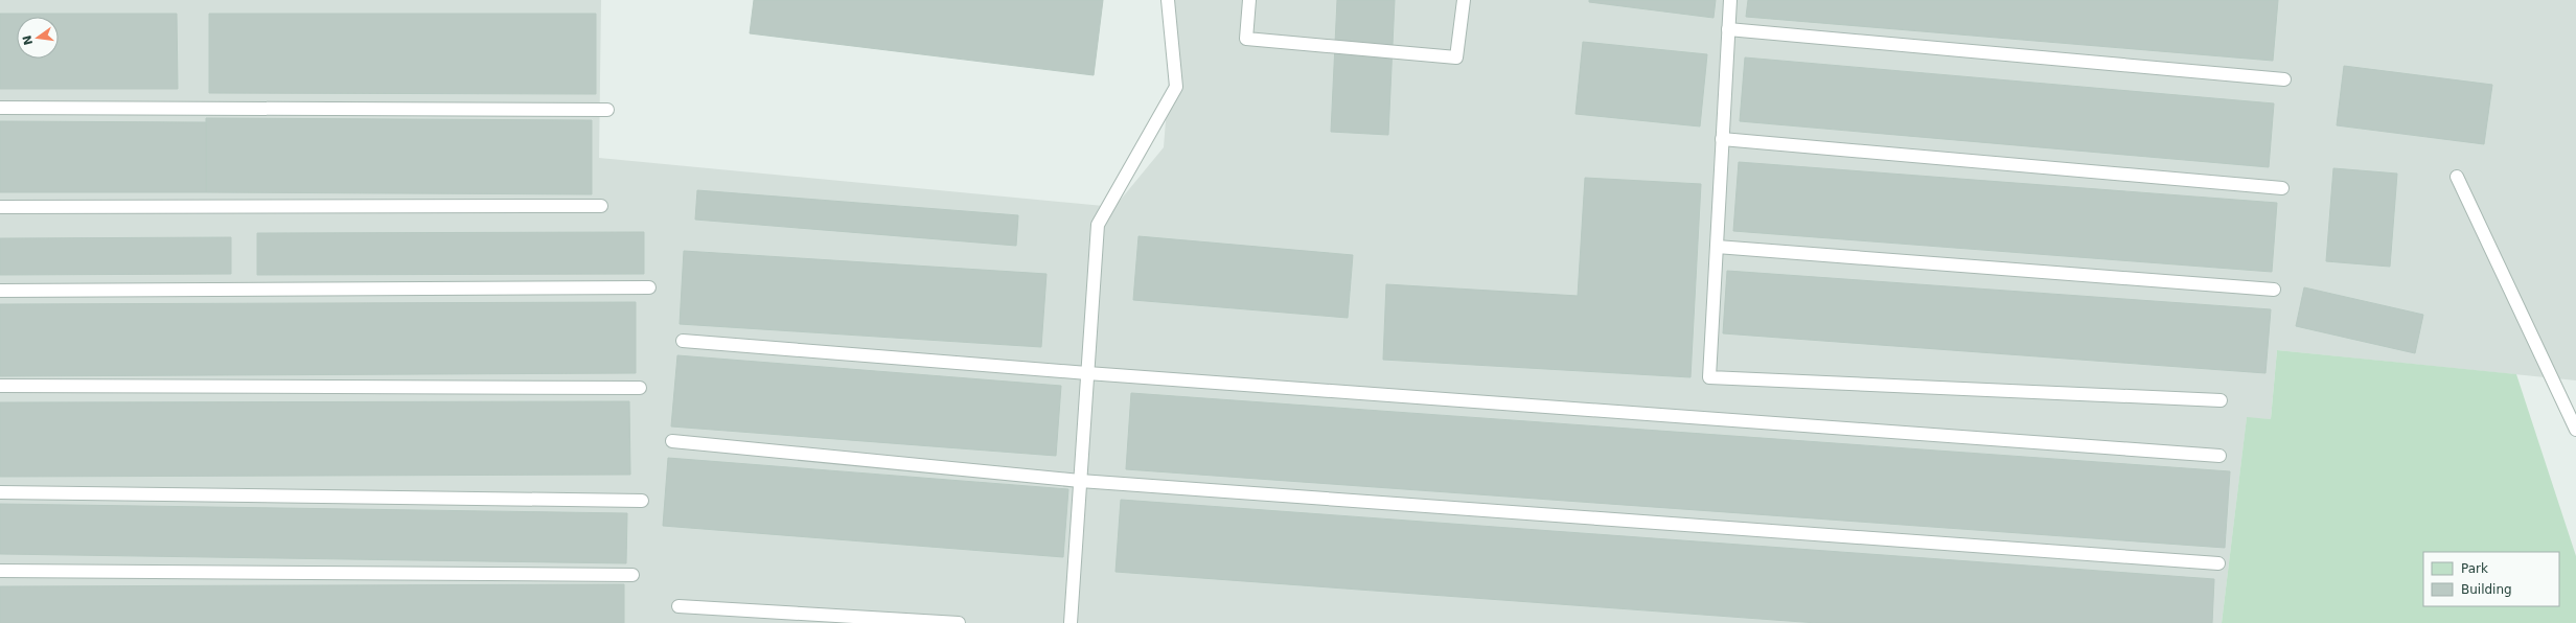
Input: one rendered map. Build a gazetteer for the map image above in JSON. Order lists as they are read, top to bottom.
{
  "legend": ["Park", "Building"],
  "north": "left"
}
